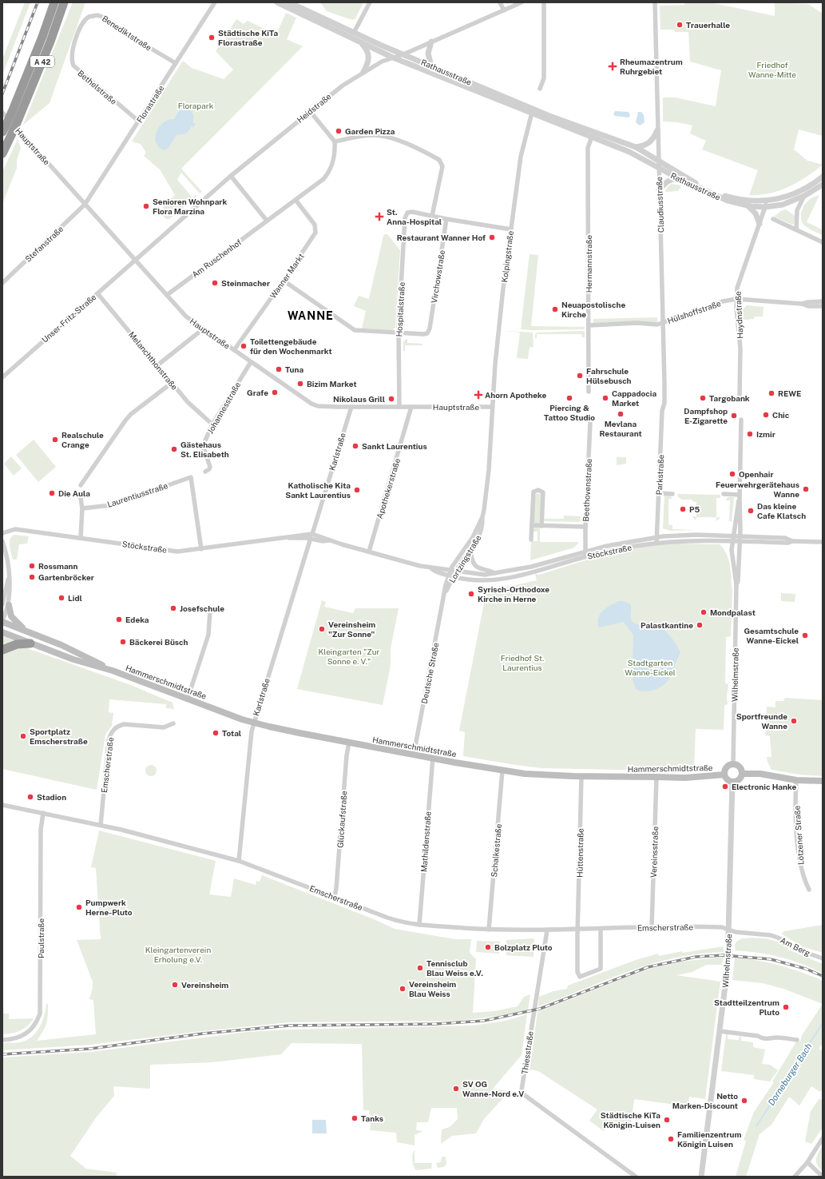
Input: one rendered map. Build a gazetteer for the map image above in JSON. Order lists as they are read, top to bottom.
{
  "streets": {
    "highway": ["A 42"],
    "main road": ["Hammerschmidtstraße"],
    "street": [
      "Benediktstraße",
      "Rathausstraße",
      "Bethelstraße",
      "Florastraße",
      "Heidstraße",
      "Hauptstraße",
      "Claudiusstraße",
      "Stefanstraße",
      "Kolpingstraße",
      "Am Ruschenhof",
      "Hermannstraße",
      "Wanner Markt",
      "Virchowstraße",
      "Hospitalstraße",
      "Hülshoffstraße",
      "Haydnstraße",
      "Unser-Fritz-Straße",
      "Melanchthonstraße",
      "Johannesstraße",
      "Karlstraße",
      "Parkstraße",
      "Apothekerstraße",
      "Beethovenstraße",
      "Laurentiusstraße",
      "Stöckstraße",
      "Lortzingstraße",
      "Deutsche Straße",
      "Wilhelmstraße",
      "Emscherstraße",
      "Glückaufstraße",
      "Lötzener Straße",
      "Mathildenstraße",
      "Schalkestraße",
      "Vereinsstraße",
      "Hüttenstraße",
      "Paulstraße",
      "Am Berg",
      "Thiesstraße"
    ]
  },
  "crossings": [
    ["Benediktstraße", "Bethelstraße"],
    ["Benediktstraße", "Florastraße"],
    ["Rathausstraße", "Heidstraße"],
    ["Rathausstraße", "Claudiusstraße"],
    ["Rathausstraße", "Kolpingstraße"],
    ["Rathausstraße", "Hermannstraße"],
    ["Rathausstraße", "Haydnstraße"],
    ["Bethelstraße", "Florastraße"],
    ["Florastraße", "Hauptstraße"],
    ["Florastraße", "Stefanstraße"],
    ["Heidstraße", "Hauptstraße"],
    ["Heidstraße", "Unser-Fritz-Straße"],
    ["Hauptstraße", "Stefanstraße"],
    ["Hauptstraße", "Kolpingstraße"],
    ["Hauptstraße", "Am Ruschenhof"],
    ["Hauptstraße", "Wanner Markt"],
    ["Hauptstraße", "Hospitalstraße"],
    ["Hauptstraße", "Unser-Fritz-Straße"],
    ["Hauptstraße", "Johannesstraße"],
    ["Hauptstraße", "Karlstraße"],
    ["Hauptstraße", "Apothekerstraße"],
    ["Hauptstraße", "Lortzingstraße"],
    ["Claudiusstraße", "Hülshoffstraße"],
    ["Claudiusstraße", "Parkstraße"],
    ["Kolpingstraße", "Lortzingstraße"],
    ["Am Ruschenhof", "Wanner Markt"],
    ["Hermannstraße", "Hülshoffstraße"],
    ["Virchowstraße", "Hospitalstraße"],
    ["Hülshoffstraße", "Haydnstraße"],
    ["Unser-Fritz-Straße", "Melanchthonstraße"],
    ["Melanchthonstraße", "Johannesstraße"],
    ["Karlstraße", "Stöckstraße"],
    ["Karlstraße", "Hammerschmidtstraße"],
    ["Karlstraße", "Emscherstraße"],
    ["Parkstraße", "Stöckstraße"],
    ["Apothekerstraße", "Stöckstraße"],
    ["Beethovenstraße", "Stöckstraße"],
    ["Laurentiusstraße", "Stöckstraße"],
    ["Stöckstraße", "Lortzingstraße"],
    ["Stöckstraße", "Wilhelmstraße"],
    ["Lortzingstraße", "Deutsche Straße"],
    ["Deutsche Straße", "Hammerschmidtstraße"],
    ["Wilhelmstraße", "Hammerschmidtstraße"],
    ["Wilhelmstraße", "Emscherstraße"],
    ["Wilhelmstraße", "Am Berg"],
    ["Hammerschmidtstraße", "Glückaufstraße"],
    ["Hammerschmidtstraße", "Mathildenstraße"],
    ["Hammerschmidtstraße", "Schalkestraße"],
    ["Hammerschmidtstraße", "Vereinsstraße"],
    ["Hammerschmidtstraße", "Hüttenstraße"],
    ["Emscherstraße", "Glückaufstraße"],
    ["Emscherstraße", "Mathildenstraße"],
    ["Emscherstraße", "Schalkestraße"],
    ["Emscherstraße", "Vereinsstraße"],
    ["Emscherstraße", "Hüttenstraße"],
    ["Emscherstraße", "Paulstraße"],
    ["Emscherstraße", "Am Berg"],
    ["Emscherstraße", "Thiesstraße"]
  ],
  "districts": ["WANNE"],
  "water": ["Dorneburger Bach"],
  "parks": [
    "Friedhof Wanne-Mitte",
    "Florapark",
    "Kleingarten \"Zur Sonne e. V.\"",
    "Friedhof St. Laurentius",
    "Stadtgarten Wanne-Eickel",
    "Kleingartenverein Erholung e.V."
  ],
  "places": {
    "other": [
      "Trauerhalle",
      "Städtische KiTa Florastraße",
      "Garden Pizza",
      "Senioren Wohnpark Flora Marzina",
      "Restaurant Wanner Hof",
      "Steinmacher",
      "Neuapostolische Kirche",
      "Toilettengebäude für den Wochenmarkt",
      "Tuna",
      "Fahrschule Hülsebusch",
      "Bizim Market",
      "Grafe",
      "REWE",
      "Piercing & Tattoo Studio",
      "Cappadocia Market",
      "Targobank",
      "Nikolaus Grill",
      "Mevlana Restaurant",
      "Chic",
      "Dampfshop E-Zigarette",
      "Izmir",
      "Realschule Crange",
      "Sankt Laurentius",
      "Gästehaus St. Elisabeth",
      "Openhair",
      "Feuerwehrgerätehaus Wanne",
      "Katholische Kita Sankt Laurentius",
      "Die Aula",
      "P5",
      "Das kleine Cafe Klatsch",
      "Rossmann",
      "Gartenbröcker",
      "Syrisch-Orthodoxe Kirche in Herne",
      "Lidl",
      "Josefschule",
      "Mondpalast",
      "Edeka",
      "Palastkantine",
      "Vereinsheim \"Zur Sonne\"",
      "Gesamtschule Wanne-Eickel",
      "Bäckerei Büsch",
      "Sportfreunde Wanne",
      "Total",
      "Sportplatz Emscherstraße",
      "Electronic Hanke",
      "Stadion",
      "Pumpwerk Herne-Pluto",
      "Bolzplatz Pluto",
      "Tennisclub Blau Weiss e.V.",
      "Vereinsheim",
      "Vereinsheim Blau Weiss",
      "Stadtteilzentrum Pluto",
      "SV OG Wanne-Nord e.V",
      "Netto Marken-Discount",
      "Tanks",
      "Städtische KiTa Königin-Luisen",
      "Familienzentrum Königin Luisen"
    ],
    "health": ["Rheumazentrum Ruhrgebiet", "St. Anna-Hospital", "Ahorn Apotheke"]
  }
}
